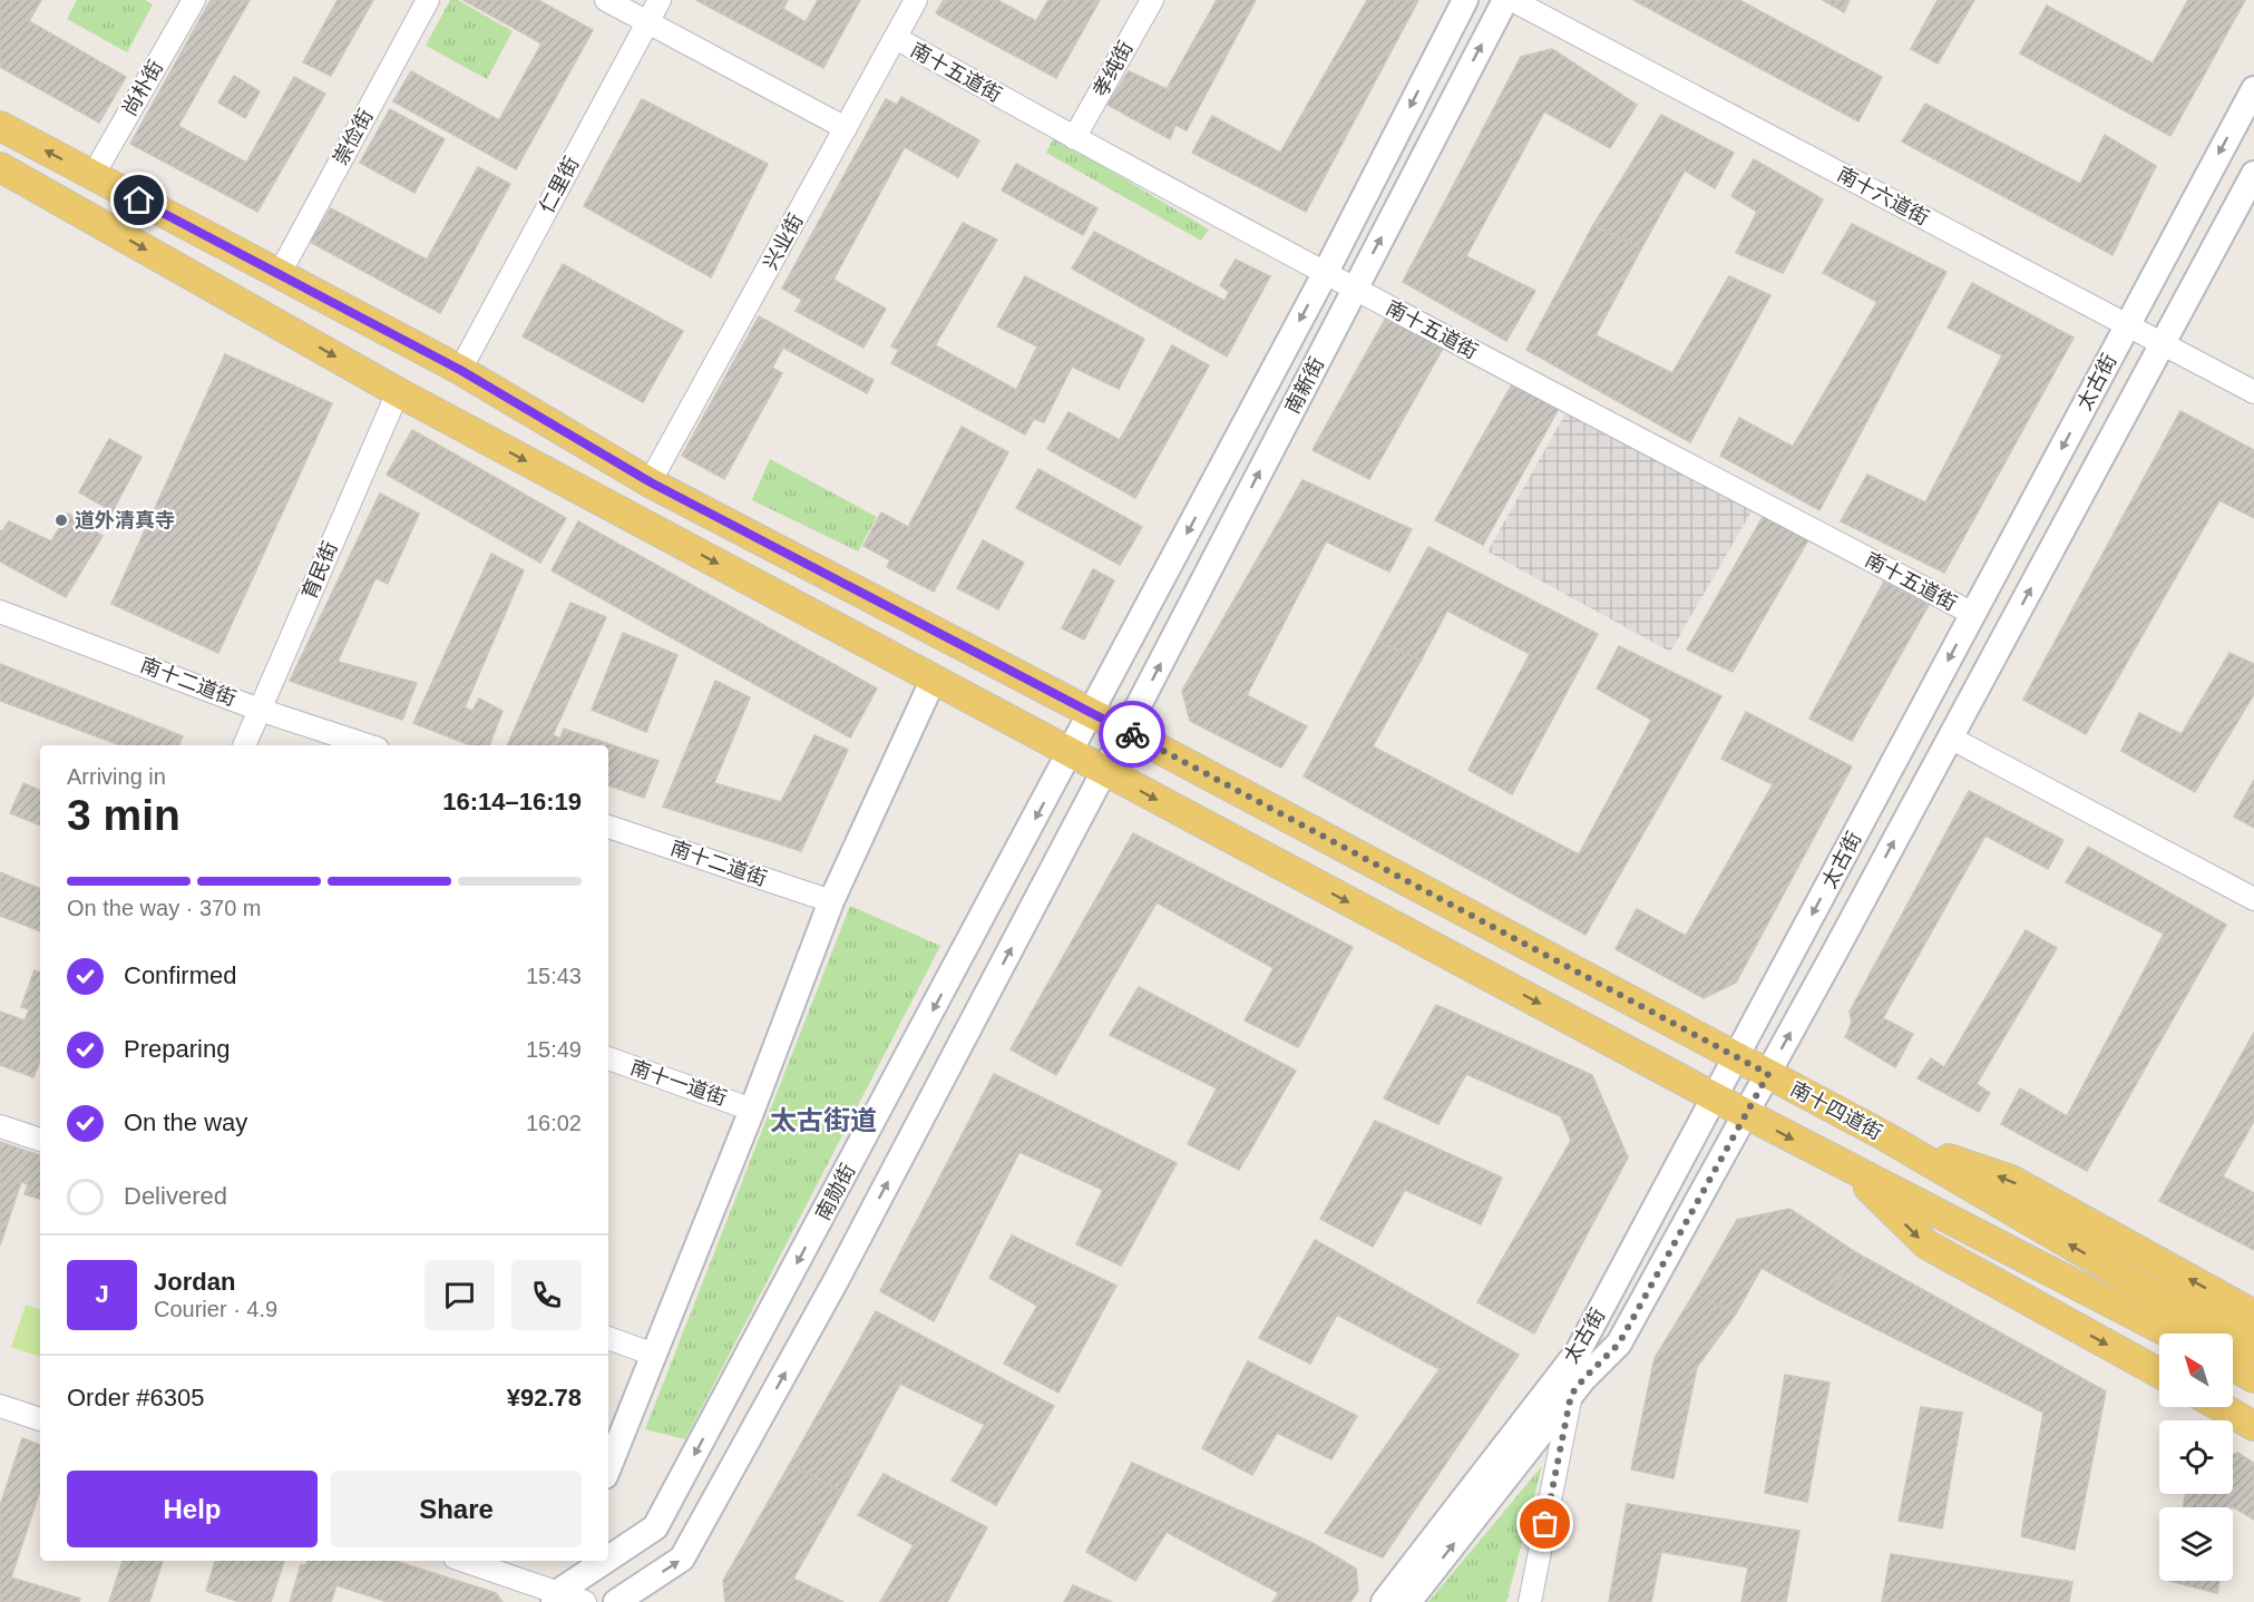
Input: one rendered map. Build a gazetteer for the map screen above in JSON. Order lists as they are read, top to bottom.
{
  "streets": {
    "main road": [
      "太古街",
      "南新街",
      "南十四道街",
      "南勋街"
    ],
    "street": [
      "孝纯街",
      "南十五道街",
      "尚朴街",
      "崇俭街",
      "仁里街",
      "南十六道街",
      "兴业街",
      "育民街",
      "南十二道街",
      "南十一道街"
    ]
  },
  "crossings": [
    ["孝纯街", "南十五道街"],
    ["南十五道街", "兴业街"],
    ["南十五道街", "太古街"],
    ["南十五道街", "南新街"],
    ["尚朴街", "南十四道街"],
    ["崇俭街", "南十四道街"],
    ["仁里街", "南十四道街"],
    ["南十六道街", "太古街"],
    ["兴业街", "南十四道街"],
    ["太古街", "南十四道街"],
    ["南新街", "南十四道街"],
    ["南新街", "南勋街"],
    ["育民街", "南十二道街"]
  ],
  "districts": ["太古街道"],
  "places": ["道外清真寺"],
  "north": "top left",
  "page": {
    "heading": ["3 min", "Arriving in", "16:14–16:19"],
    "panel": [
      "Jordan",
      "Courier · 4.9",
      "Order #6305",
      "¥92.78"
    ],
    "bar": "On the way · 370 m",
    "list": [
      ["Confirmed", "15:43"],
      ["Preparing", "15:49"],
      ["On the way", "16:02"],
      "Delivered"
    ],
    "round": "J",
    "buttons": ["Help", "Share"]
  }
}
